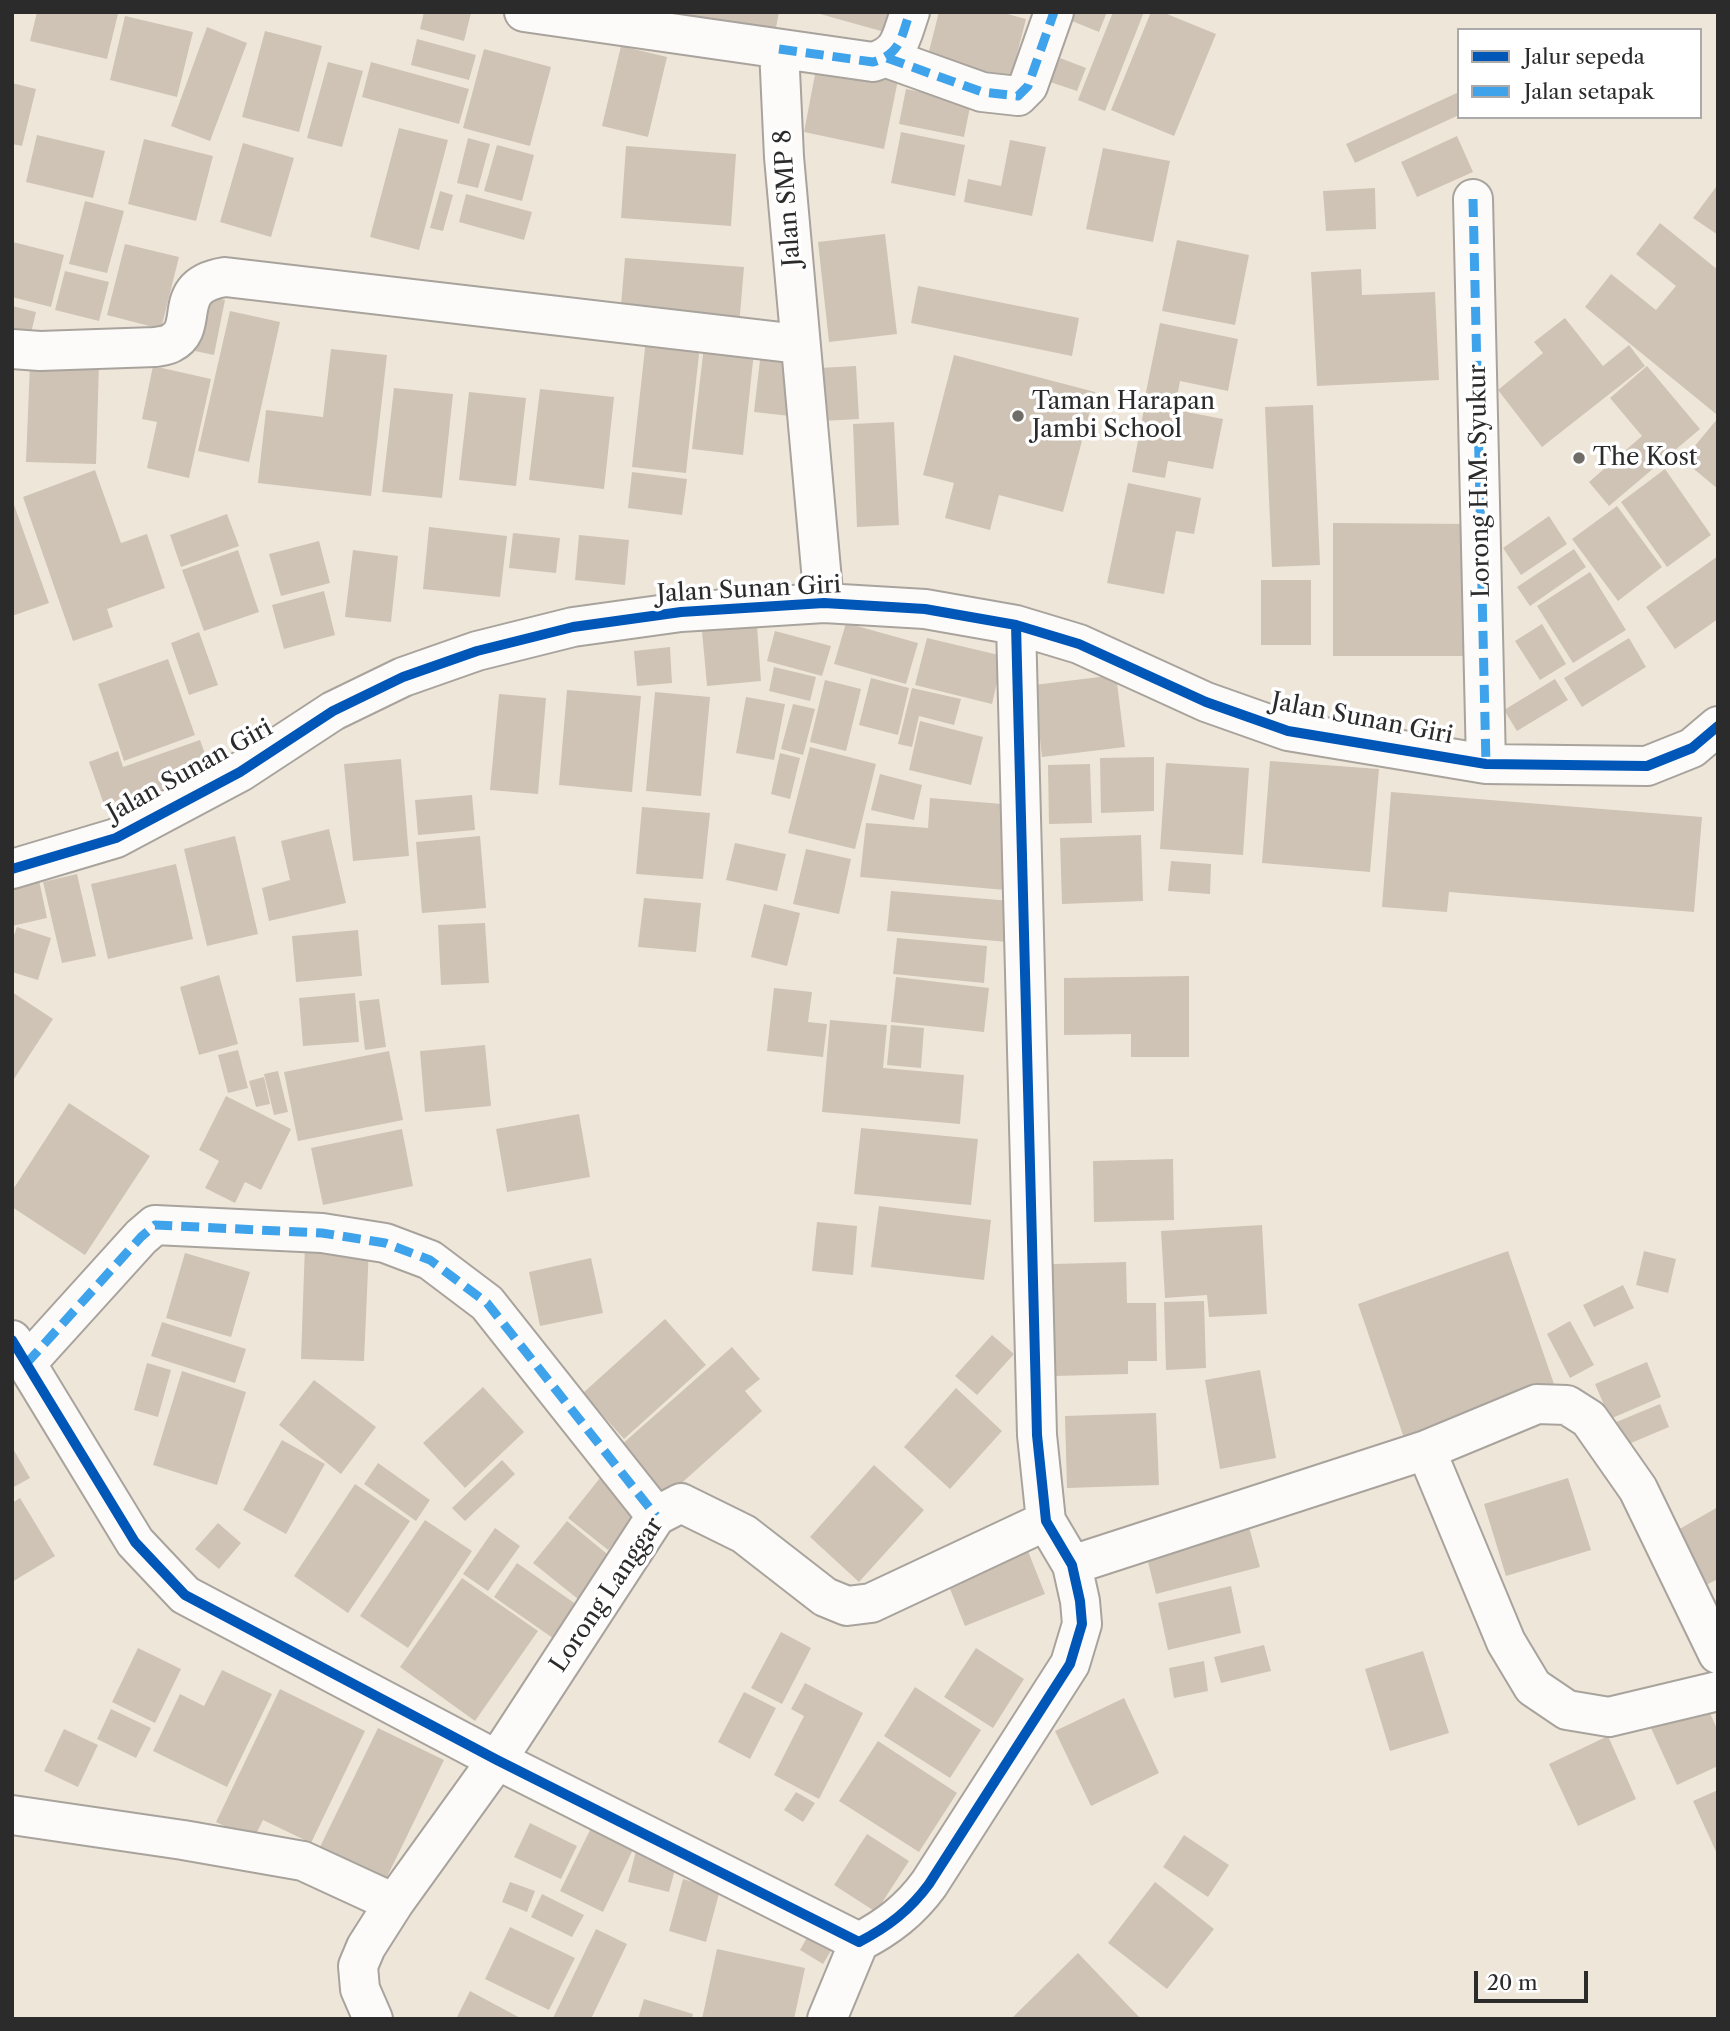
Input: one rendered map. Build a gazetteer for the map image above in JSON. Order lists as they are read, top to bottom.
{
  "streets": {
    "street": [
      "Jalan SMP 8",
      "Lorong H.M. Syukur",
      "Jalan Sunan Giri",
      "Lorong Langgar"
    ]
  },
  "crossings": [
    ["Jalan SMP 8", "Jalan Sunan Giri"],
    ["Lorong H.M. Syukur", "Jalan Sunan Giri"]
  ],
  "places": ["Taman Harapan Jambi School", "The Kost"],
  "legend": ["Jalur sepeda", "Jalan setapak"],
  "scale_bar": "20 m"
}
